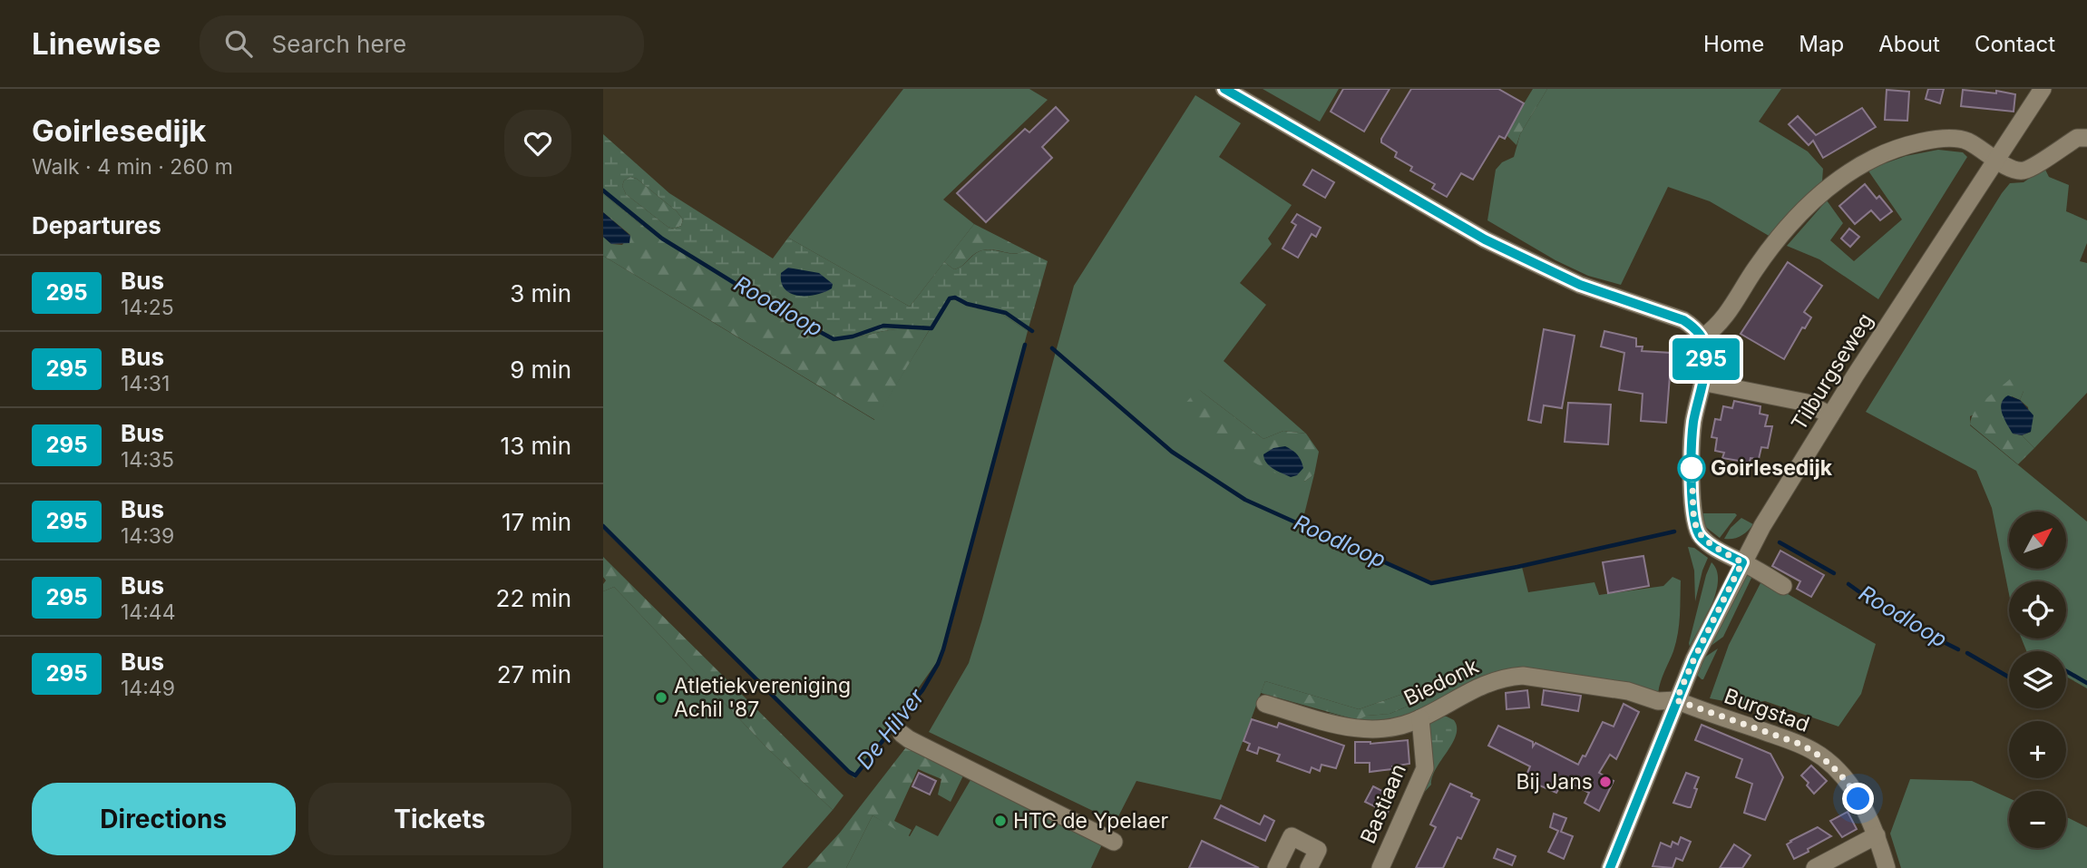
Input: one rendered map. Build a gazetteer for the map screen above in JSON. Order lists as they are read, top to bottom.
{
  "streets": {
    "street": [
      "Tilburgseweg",
      "Biedonk",
      "Burgstad",
      "Bastiaan"
    ]
  },
  "crossings": [
    ["Tilburgseweg", "Biedonk"],
    ["Tilburgseweg", "Burgstad"],
    ["Biedonk", "Burgstad"],
    ["Biedonk", "Bastiaan"]
  ],
  "water": ["Roodloop", "De Hilver"],
  "places": [
    "Goirlesedijk",
    "Atletiekvereniging Achil '87",
    "Bij Jans",
    "HTC de Ypelaer"
  ],
  "lines": ["bus line 295"],
  "north": "top right",
  "page": {
    "header": "Linewise",
    "search": "Search here",
    "nav": [
      "Home",
      "Map",
      "About",
      "Contact"
    ],
    "heading": [
      ["Goirlesedijk", "Walk · 4 min · 260 m"],
      "Departures"
    ],
    "on_map": "295",
    "list": [
      {
        "mark": "295",
        "name": "Bus",
        "note": "14:25",
        "value": "3 min"
      },
      {
        "mark": "295",
        "name": "Bus",
        "note": "14:31",
        "value": "9 min"
      },
      {
        "mark": "295",
        "name": "Bus",
        "note": "14:35",
        "value": "13 min"
      },
      {
        "mark": "295",
        "name": "Bus",
        "note": "14:39",
        "value": "17 min"
      },
      {
        "mark": "295",
        "name": "Bus",
        "note": "14:44",
        "value": "22 min"
      },
      {
        "mark": "295",
        "name": "Bus",
        "note": "14:49",
        "value": "27 min"
      }
    ],
    "map_buttons": ["+", "−"],
    "buttons": ["Directions", "Tickets"]
  }
}
